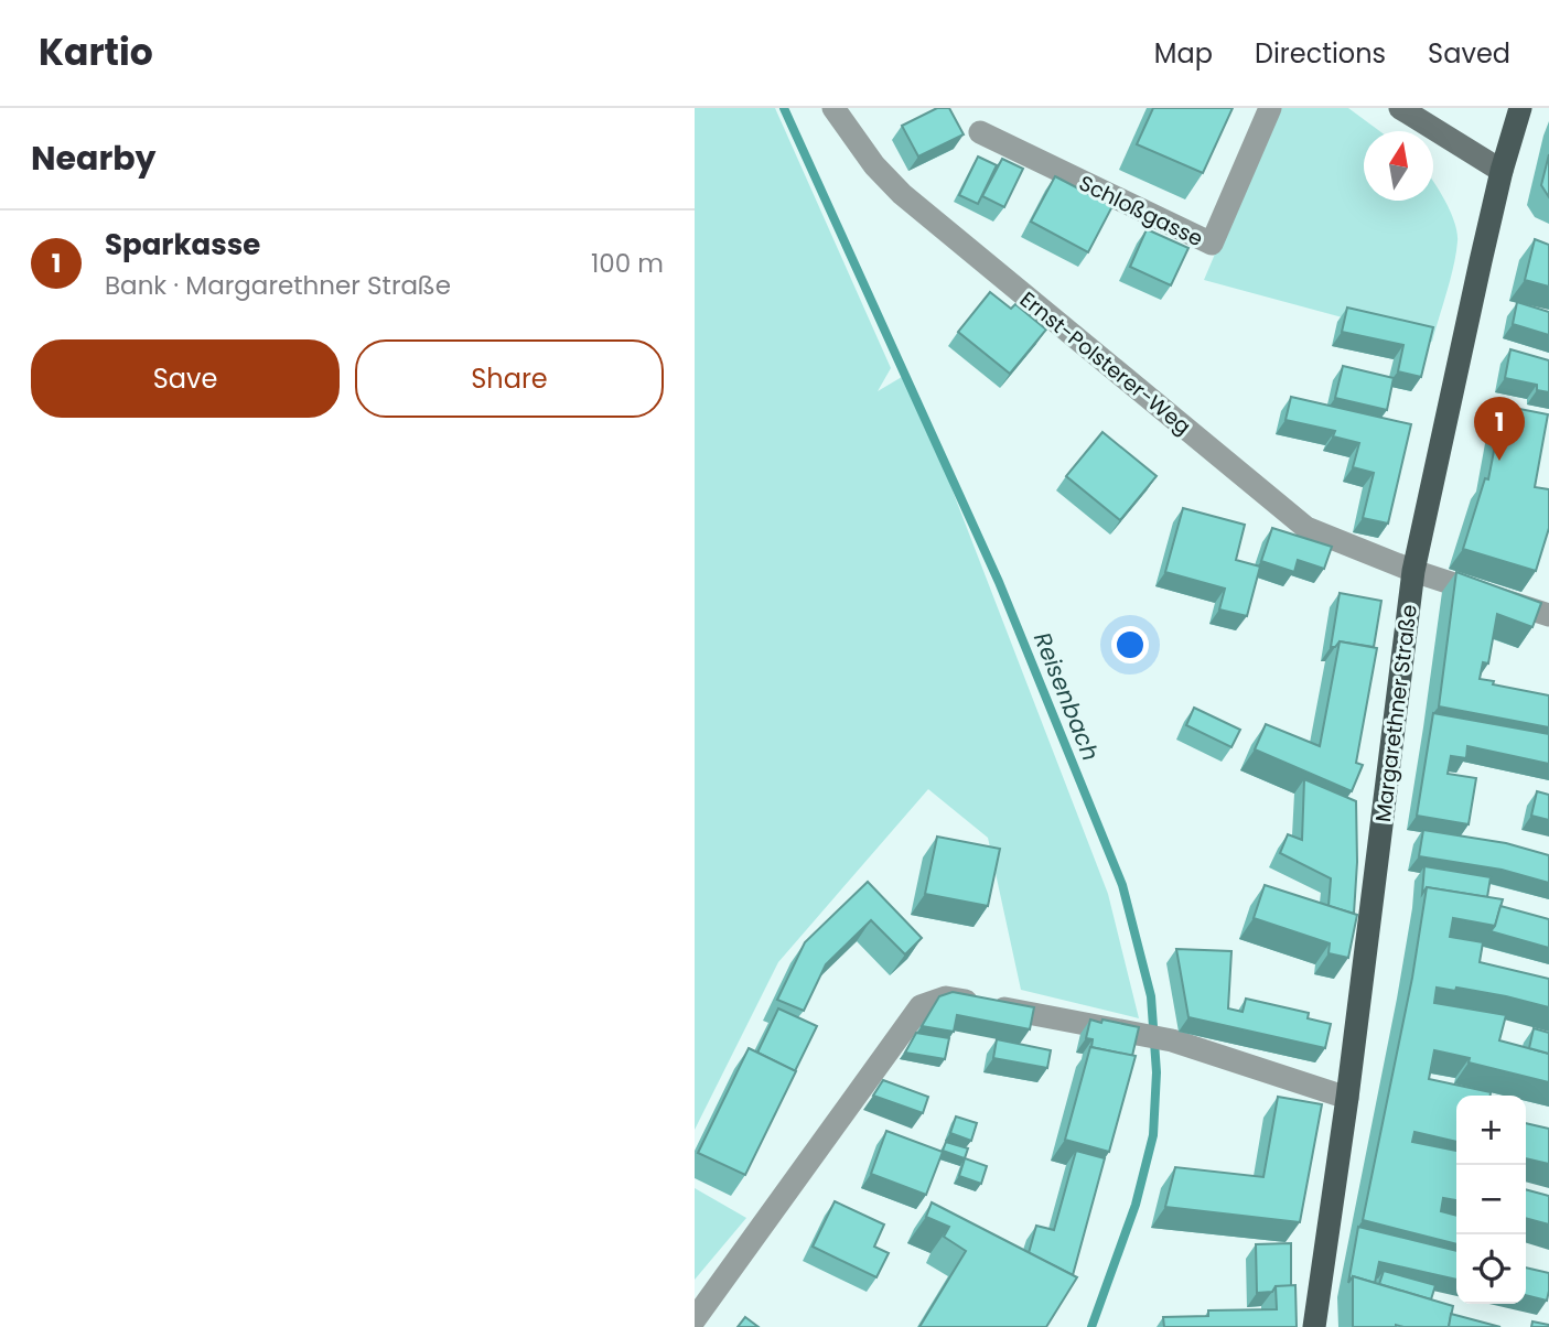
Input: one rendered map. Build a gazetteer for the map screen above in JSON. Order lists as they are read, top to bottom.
{
  "streets": {
    "main road": ["Margarethner Straße"],
    "street": ["Schloßgasse", "Ernst-Polsterer-Weg"]
  },
  "crossings": [
    ["Ernst-Polsterer-Weg", "Margarethner Straße"]
  ],
  "water": ["Reisenbach"],
  "north": "top",
  "page": {
    "header": "Kartio",
    "nav": ["Map", "Directions", "Saved"],
    "heading": "Nearby",
    "list": [
      {
        "mark": "1",
        "name": "Sparkasse",
        "note": "Bank · Margarethner Straße",
        "value": "100 m"
      }
    ],
    "buttons": ["Save", "Share"],
    "pins": "1",
    "map_buttons": ["+", "−"]
  }
}
